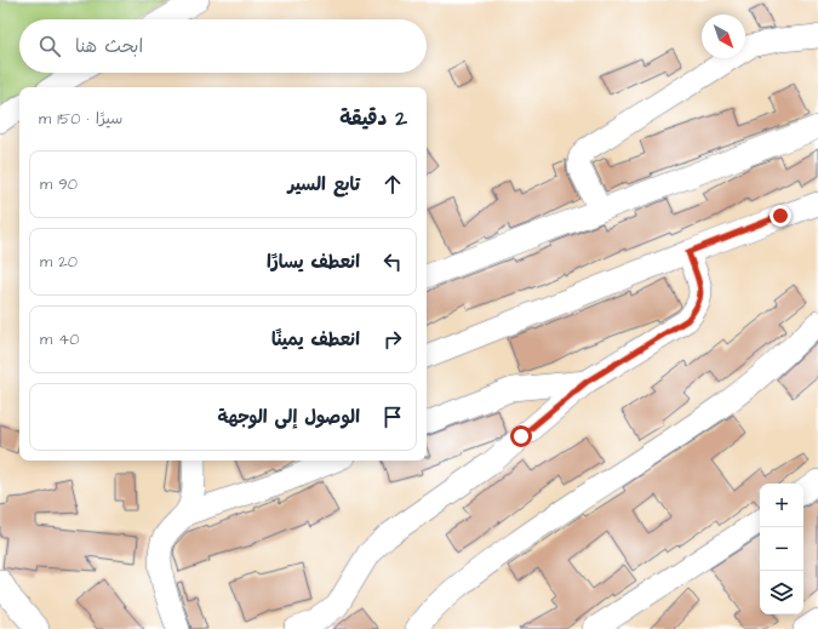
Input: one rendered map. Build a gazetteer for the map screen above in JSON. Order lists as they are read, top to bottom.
{
  "north": "bottom right",
  "page": {
    "search": "ابحث هنا",
    "heading": ["2 دقيقة", "سيرًا · 150 m"],
    "list": [
      ["تابع السير", "90 m"],
      ["انعطف يسارًا", "20 m"],
      ["انعطف يمينًا", "40 m"],
      "الوصول إلى الوجهة"
    ],
    "map_buttons": ["+", "−"]
  }
}
